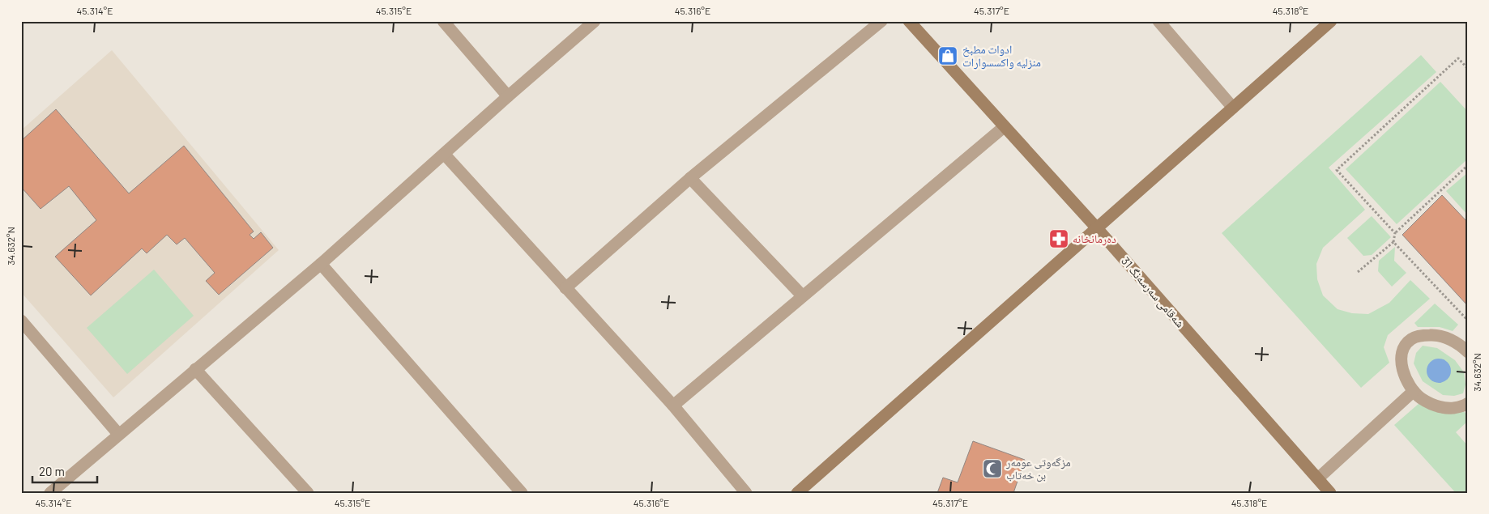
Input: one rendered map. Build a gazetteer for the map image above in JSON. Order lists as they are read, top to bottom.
{
  "streets": {
    "street": ["شەقامی سەرسەنگ 31"]
  },
  "places": {
    "shop": ["ادوات مطبخ منزليه واكسسوارات"],
    "pharmacy": ["دەرمانخانە"],
    "mosque": ["مزگەوتی عومەر بن خەتاب"]
  },
  "scale_bar": "20 m",
  "coordinates": [
    "45.314°E",
    "45.315°E",
    "45.316°E",
    "45.317°E",
    "45.318°E",
    "34.632°N"
  ]
}
